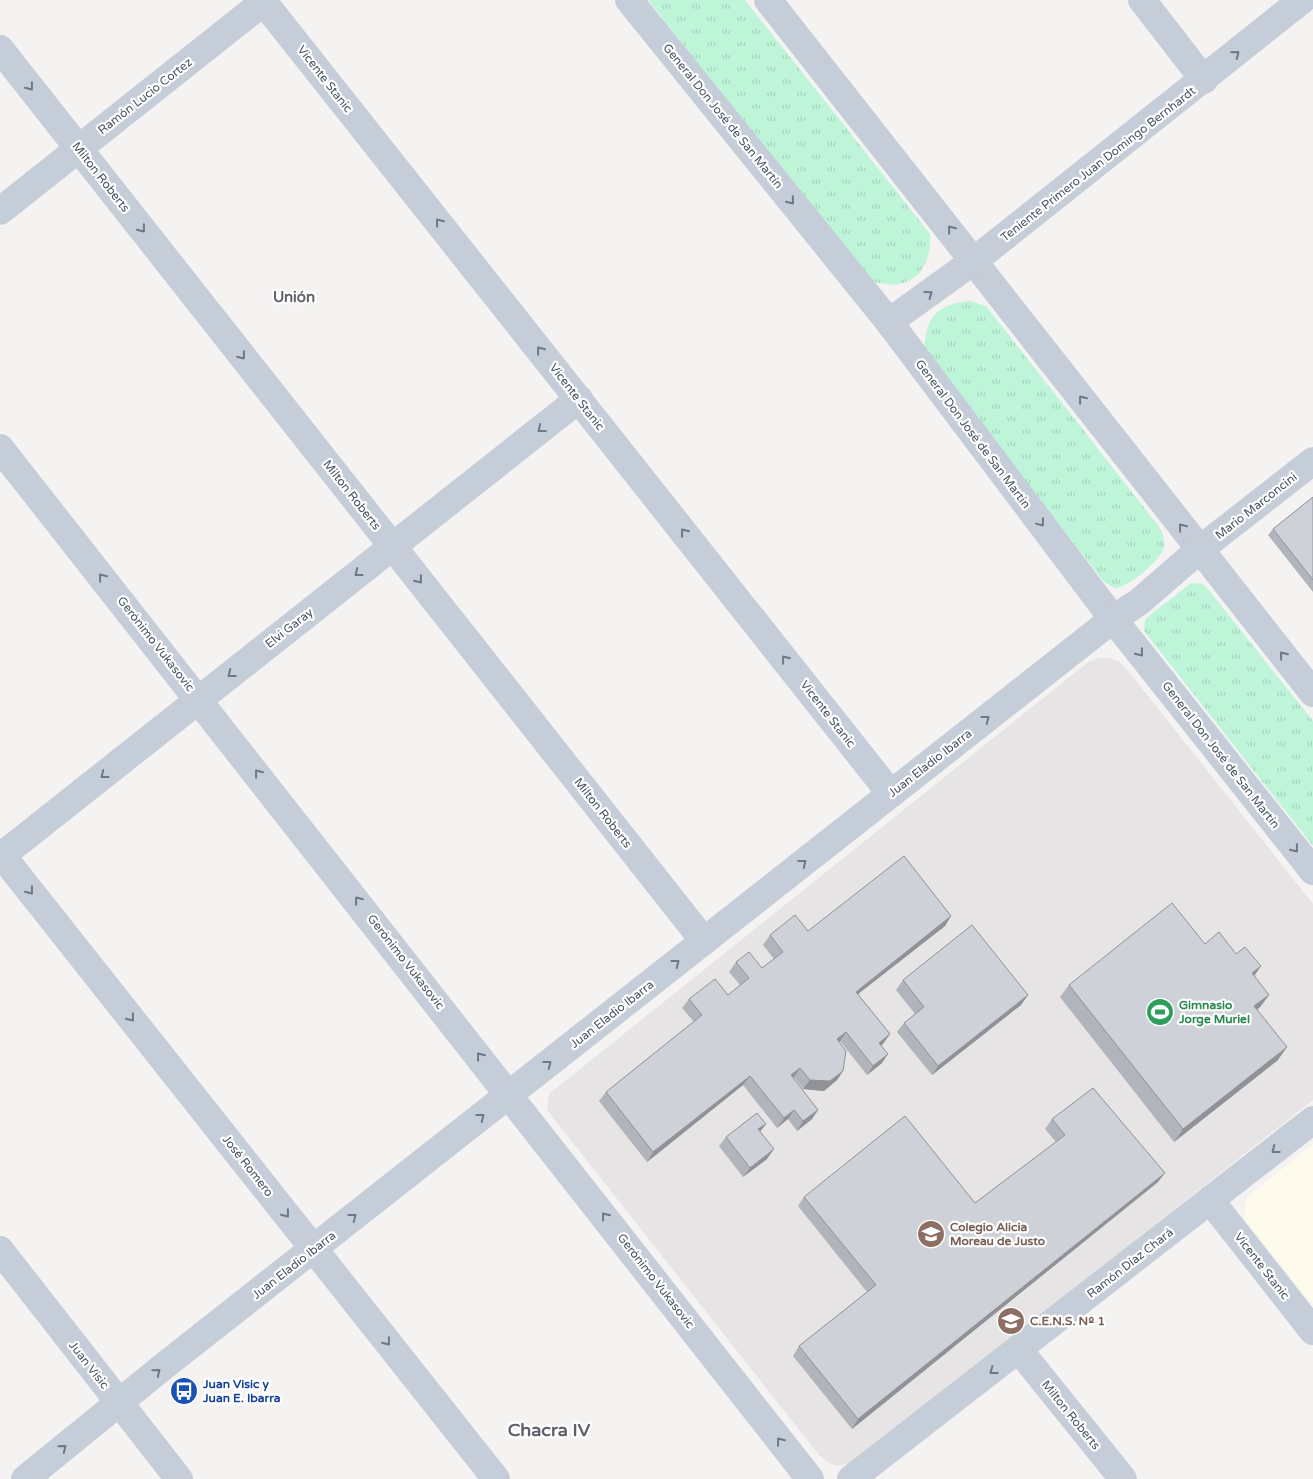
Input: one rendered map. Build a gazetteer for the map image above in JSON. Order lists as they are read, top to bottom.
{
  "streets": {
    "street": [
      "Vicente Stanic",
      "Ramón Lucio Cortez",
      "General Don José de San Martín",
      "Teniente Primero Juan Domingo Bernhardt",
      "Milton Roberts",
      "Mario Marconcini",
      "Elvi Garay",
      "Gerónimo Vukasovic",
      "Juan Eladio Ibarra",
      "José Romero",
      "Ramón Díaz Chará",
      "Juan Visic"
    ]
  },
  "crossings": [
    ["Vicente Stanic", "Ramón Lucio Cortez"],
    ["Vicente Stanic", "Elvi Garay"],
    ["Vicente Stanic", "Juan Eladio Ibarra"],
    ["Vicente Stanic", "Ramón Díaz Chará"],
    ["Ramón Lucio Cortez", "Milton Roberts"],
    ["General Don José de San Martín", "Teniente Primero Juan Domingo Bernhardt"],
    ["General Don José de San Martín", "Juan Eladio Ibarra"],
    ["Milton Roberts", "Elvi Garay"],
    ["Milton Roberts", "Juan Eladio Ibarra"],
    ["Milton Roberts", "Ramón Díaz Chará"],
    ["Mario Marconcini", "Juan Eladio Ibarra"],
    ["Elvi Garay", "Gerónimo Vukasovic"],
    ["Elvi Garay", "José Romero"],
    ["Gerónimo Vukasovic", "Juan Eladio Ibarra"],
    ["Juan Eladio Ibarra", "José Romero"],
    ["Juan Eladio Ibarra", "Juan Visic"]
  ],
  "one_way": [
    "Vicente Stanic",
    "Teniente Primero Juan Domingo Bernhardt",
    "Milton Roberts",
    "Elvi Garay",
    "Gerónimo Vukasovic",
    "Juan Eladio Ibarra",
    "José Romero",
    "Ramón Díaz Chará"
  ],
  "districts": ["Unión", "Chacra IV"],
  "places": {
    "sports": ["Gimnasio Jorge Muriel"],
    "school or university": ["Colegio Alicia Moreau de Justo", "C.E.N.S. Nº 1"],
    "bus stop": ["Juan Visic y Juan E. Ibarra"]
  }
}
